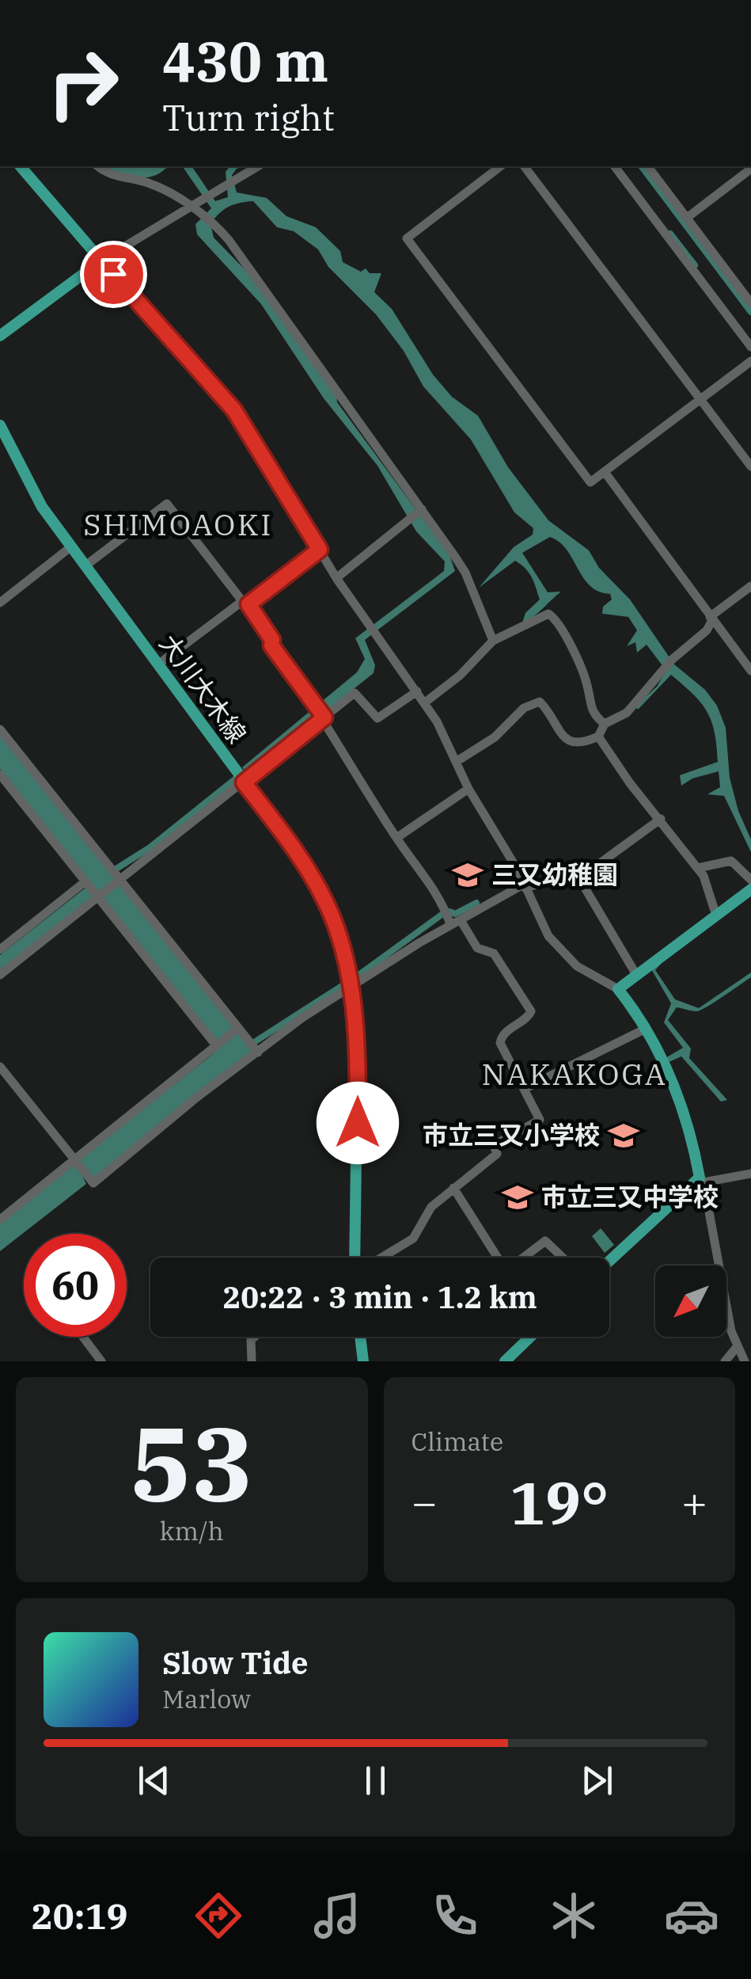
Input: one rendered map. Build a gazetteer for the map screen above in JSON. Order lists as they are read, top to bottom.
{
  "streets": {
    "main road": ["大川大木線"]
  },
  "districts": ["SHIMOAOKI", "NAKAKOGA"],
  "places": {
    "school or university": ["三又幼稚園", "市立三又小学校", "市立三又中学校"]
  },
  "north": "bottom left",
  "page": {
    "turn": ["430 m", "Turn right"],
    "limit": "60",
    "trip": "20:22 · 3 min · 1.2 km",
    "tile": [
      ["53", "km/h"],
      "Climate"
    ],
    "heat": ["−", "19°", "+"],
    "song": ["Slow Tide", "Marlow"],
    "tabs": "20:19"
  }
}
